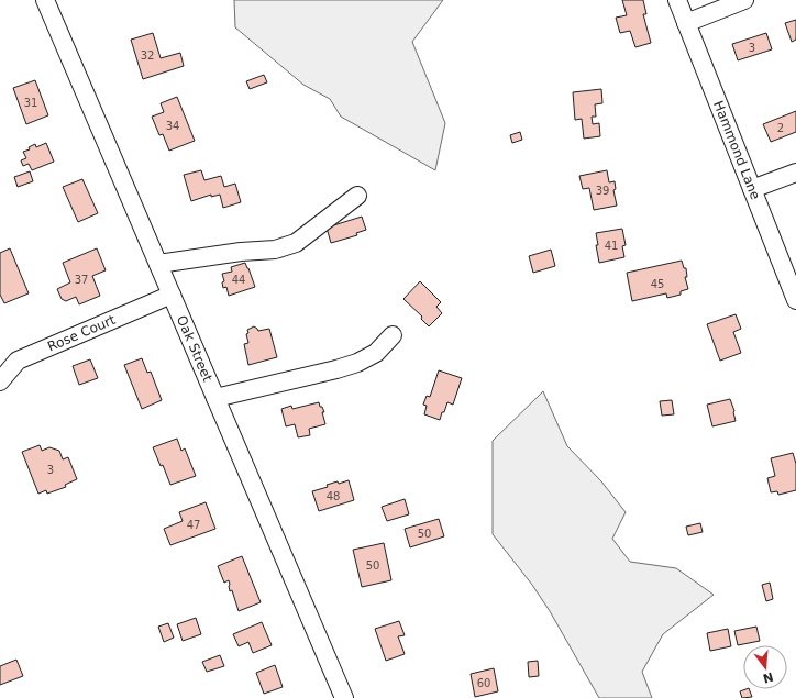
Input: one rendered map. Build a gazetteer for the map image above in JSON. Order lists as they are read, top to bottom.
{
  "streets": {
    "street": ["Hammond Lane", "Rose Court", "Oak Street"]
  },
  "crossings": [
    ["Rose Court", "Oak Street"]
  ],
  "house_numbers": [
    "3",
    "32",
    "31",
    "34",
    "2",
    "39",
    "41",
    "37",
    "44",
    "45",
    "3",
    "48",
    "47",
    "50",
    "50",
    "60"
  ],
  "north": "bottom"
}
